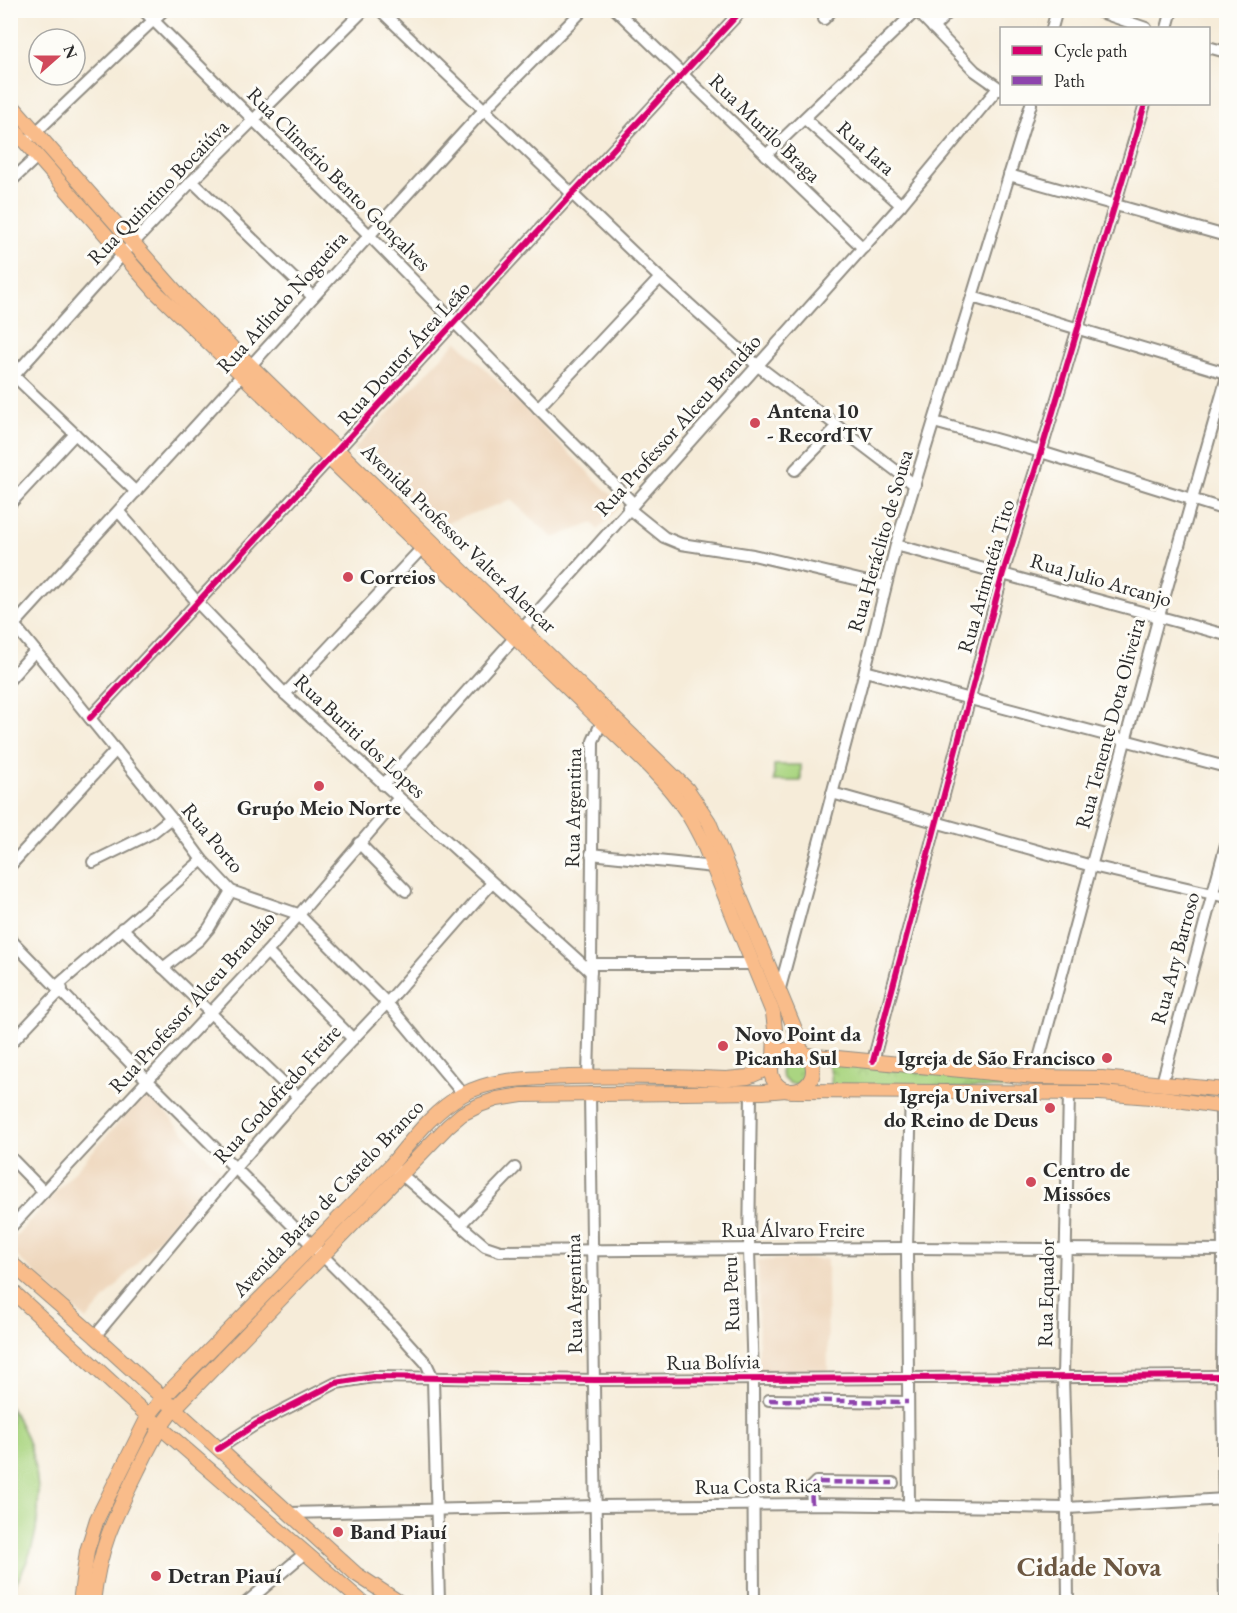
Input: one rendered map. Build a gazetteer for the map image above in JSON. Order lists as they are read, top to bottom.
{
  "streets": {
    "main road": ["Avenida Professor Valter Alencar", "Avenida Barão de Castelo Branco"],
    "street": [
      "Rua Murilo Braga",
      "Rua Iara",
      "Rua Climério Bento Gonçalves",
      "Rua Quintino Bocaiúva",
      "Rua Arlindo Nogueira",
      "Rua Doutor Área Leão",
      "Rua Professor Alceu Brandão",
      "Rua Heráclito de Sousa",
      "Rua Arimatéia Tito",
      "Rua Julio Arcanjo",
      "Rua Tenente Dota Oliveira",
      "Rua Buriti dos Lopes",
      "Rua Argentina",
      "Rua Porto",
      "Rua Ary Barroso",
      "Rua Godofredo Freire",
      "Rua Álvaro Freire",
      "Rua Equador",
      "Rua Peru",
      "Rua Bolívia",
      "Rua Costa Rica"
    ]
  },
  "crossings": [
    ["Rua Murilo Braga", "Rua Doutor Área Leão"],
    ["Rua Murilo Braga", "Rua Professor Alceu Brandão"],
    ["Rua Iara", "Rua Professor Alceu Brandão"],
    ["Rua Climério Bento Gonçalves", "Rua Quintino Bocaiúva"],
    ["Rua Climério Bento Gonçalves", "Rua Arlindo Nogueira"],
    ["Rua Climério Bento Gonçalves", "Rua Doutor Área Leão"],
    ["Rua Climério Bento Gonçalves", "Rua Professor Alceu Brandão"],
    ["Rua Climério Bento Gonçalves", "Rua Heráclito de Sousa"],
    ["Rua Quintino Bocaiúva", "Avenida Professor Valter Alencar"],
    ["Rua Arlindo Nogueira", "Avenida Professor Valter Alencar"],
    ["Rua Arlindo Nogueira", "Rua Buriti dos Lopes"],
    ["Rua Arlindo Nogueira", "Rua Porto"],
    ["Rua Doutor Área Leão", "Avenida Professor Valter Alencar"],
    ["Rua Doutor Área Leão", "Rua Buriti dos Lopes"],
    ["Rua Doutor Área Leão", "Rua Porto"],
    ["Rua Professor Alceu Brandão", "Avenida Professor Valter Alencar"],
    ["Rua Professor Alceu Brandão", "Rua Buriti dos Lopes"],
    ["Rua Professor Alceu Brandão", "Rua Porto"],
    ["Avenida Professor Valter Alencar", "Rua Heráclito de Sousa"],
    ["Avenida Professor Valter Alencar", "Rua Argentina"],
    ["Avenida Professor Valter Alencar", "Avenida Barão de Castelo Branco"],
    ["Rua Heráclito de Sousa", "Rua Julio Arcanjo"],
    ["Rua Arimatéia Tito", "Rua Julio Arcanjo"],
    ["Rua Julio Arcanjo", "Rua Tenente Dota Oliveira"],
    ["Rua Buriti dos Lopes", "Rua Argentina"],
    ["Rua Buriti dos Lopes", "Rua Godofredo Freire"],
    ["Rua Argentina", "Avenida Barão de Castelo Branco"],
    ["Rua Argentina", "Rua Álvaro Freire"],
    ["Rua Argentina", "Rua Bolívia"],
    ["Rua Argentina", "Rua Costa Rica"],
    ["Rua Porto", "Rua Godofredo Freire"],
    ["Rua Porto", "Avenida Barão de Castelo Branco"],
    ["Avenida Barão de Castelo Branco", "Rua Álvaro Freire"],
    ["Avenida Barão de Castelo Branco", "Rua Equador"],
    ["Avenida Barão de Castelo Branco", "Rua Peru"],
    ["Rua Álvaro Freire", "Rua Equador"],
    ["Rua Álvaro Freire", "Rua Peru"],
    ["Rua Equador", "Rua Bolívia"],
    ["Rua Equador", "Rua Costa Rica"],
    ["Rua Peru", "Rua Bolívia"],
    ["Rua Peru", "Rua Costa Rica"]
  ],
  "districts": ["Cidade Nova"],
  "places": [
    "Antena 10 - RecordTV",
    "Correios",
    "Gruṕo Meio Norte",
    "Novo Point da Picanha Sul",
    "Igreja de São Francisco",
    "Igreja Universal do Reino de Deus",
    "Centro de Missões",
    "Band Piauí",
    "Detran Piauí"
  ],
  "legend": ["Cycle path", "Path"],
  "north": "right"
}
